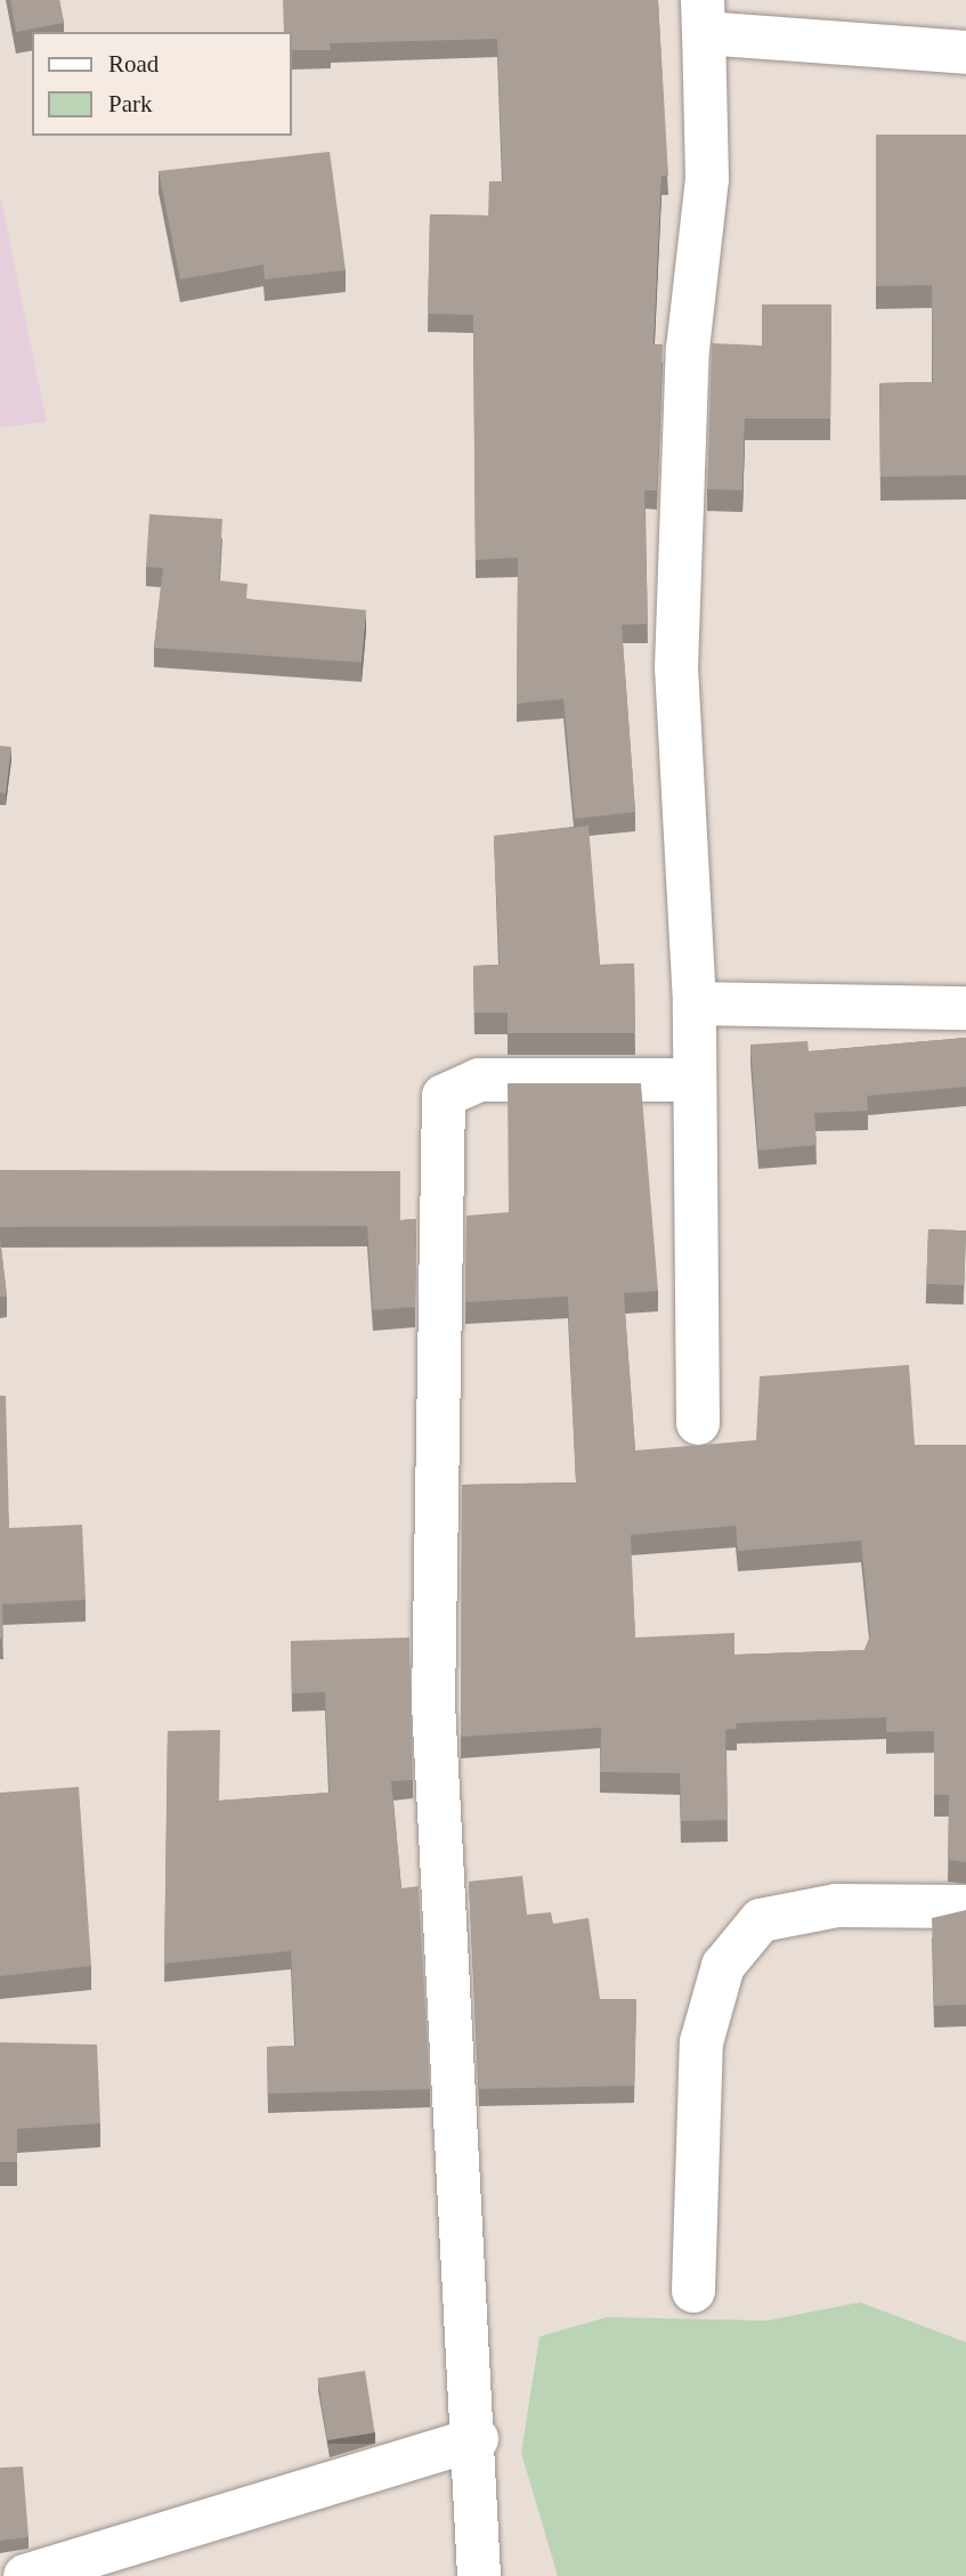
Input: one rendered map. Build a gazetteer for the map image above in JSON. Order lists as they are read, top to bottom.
{
  "legend": ["Road", "Park"]
}
